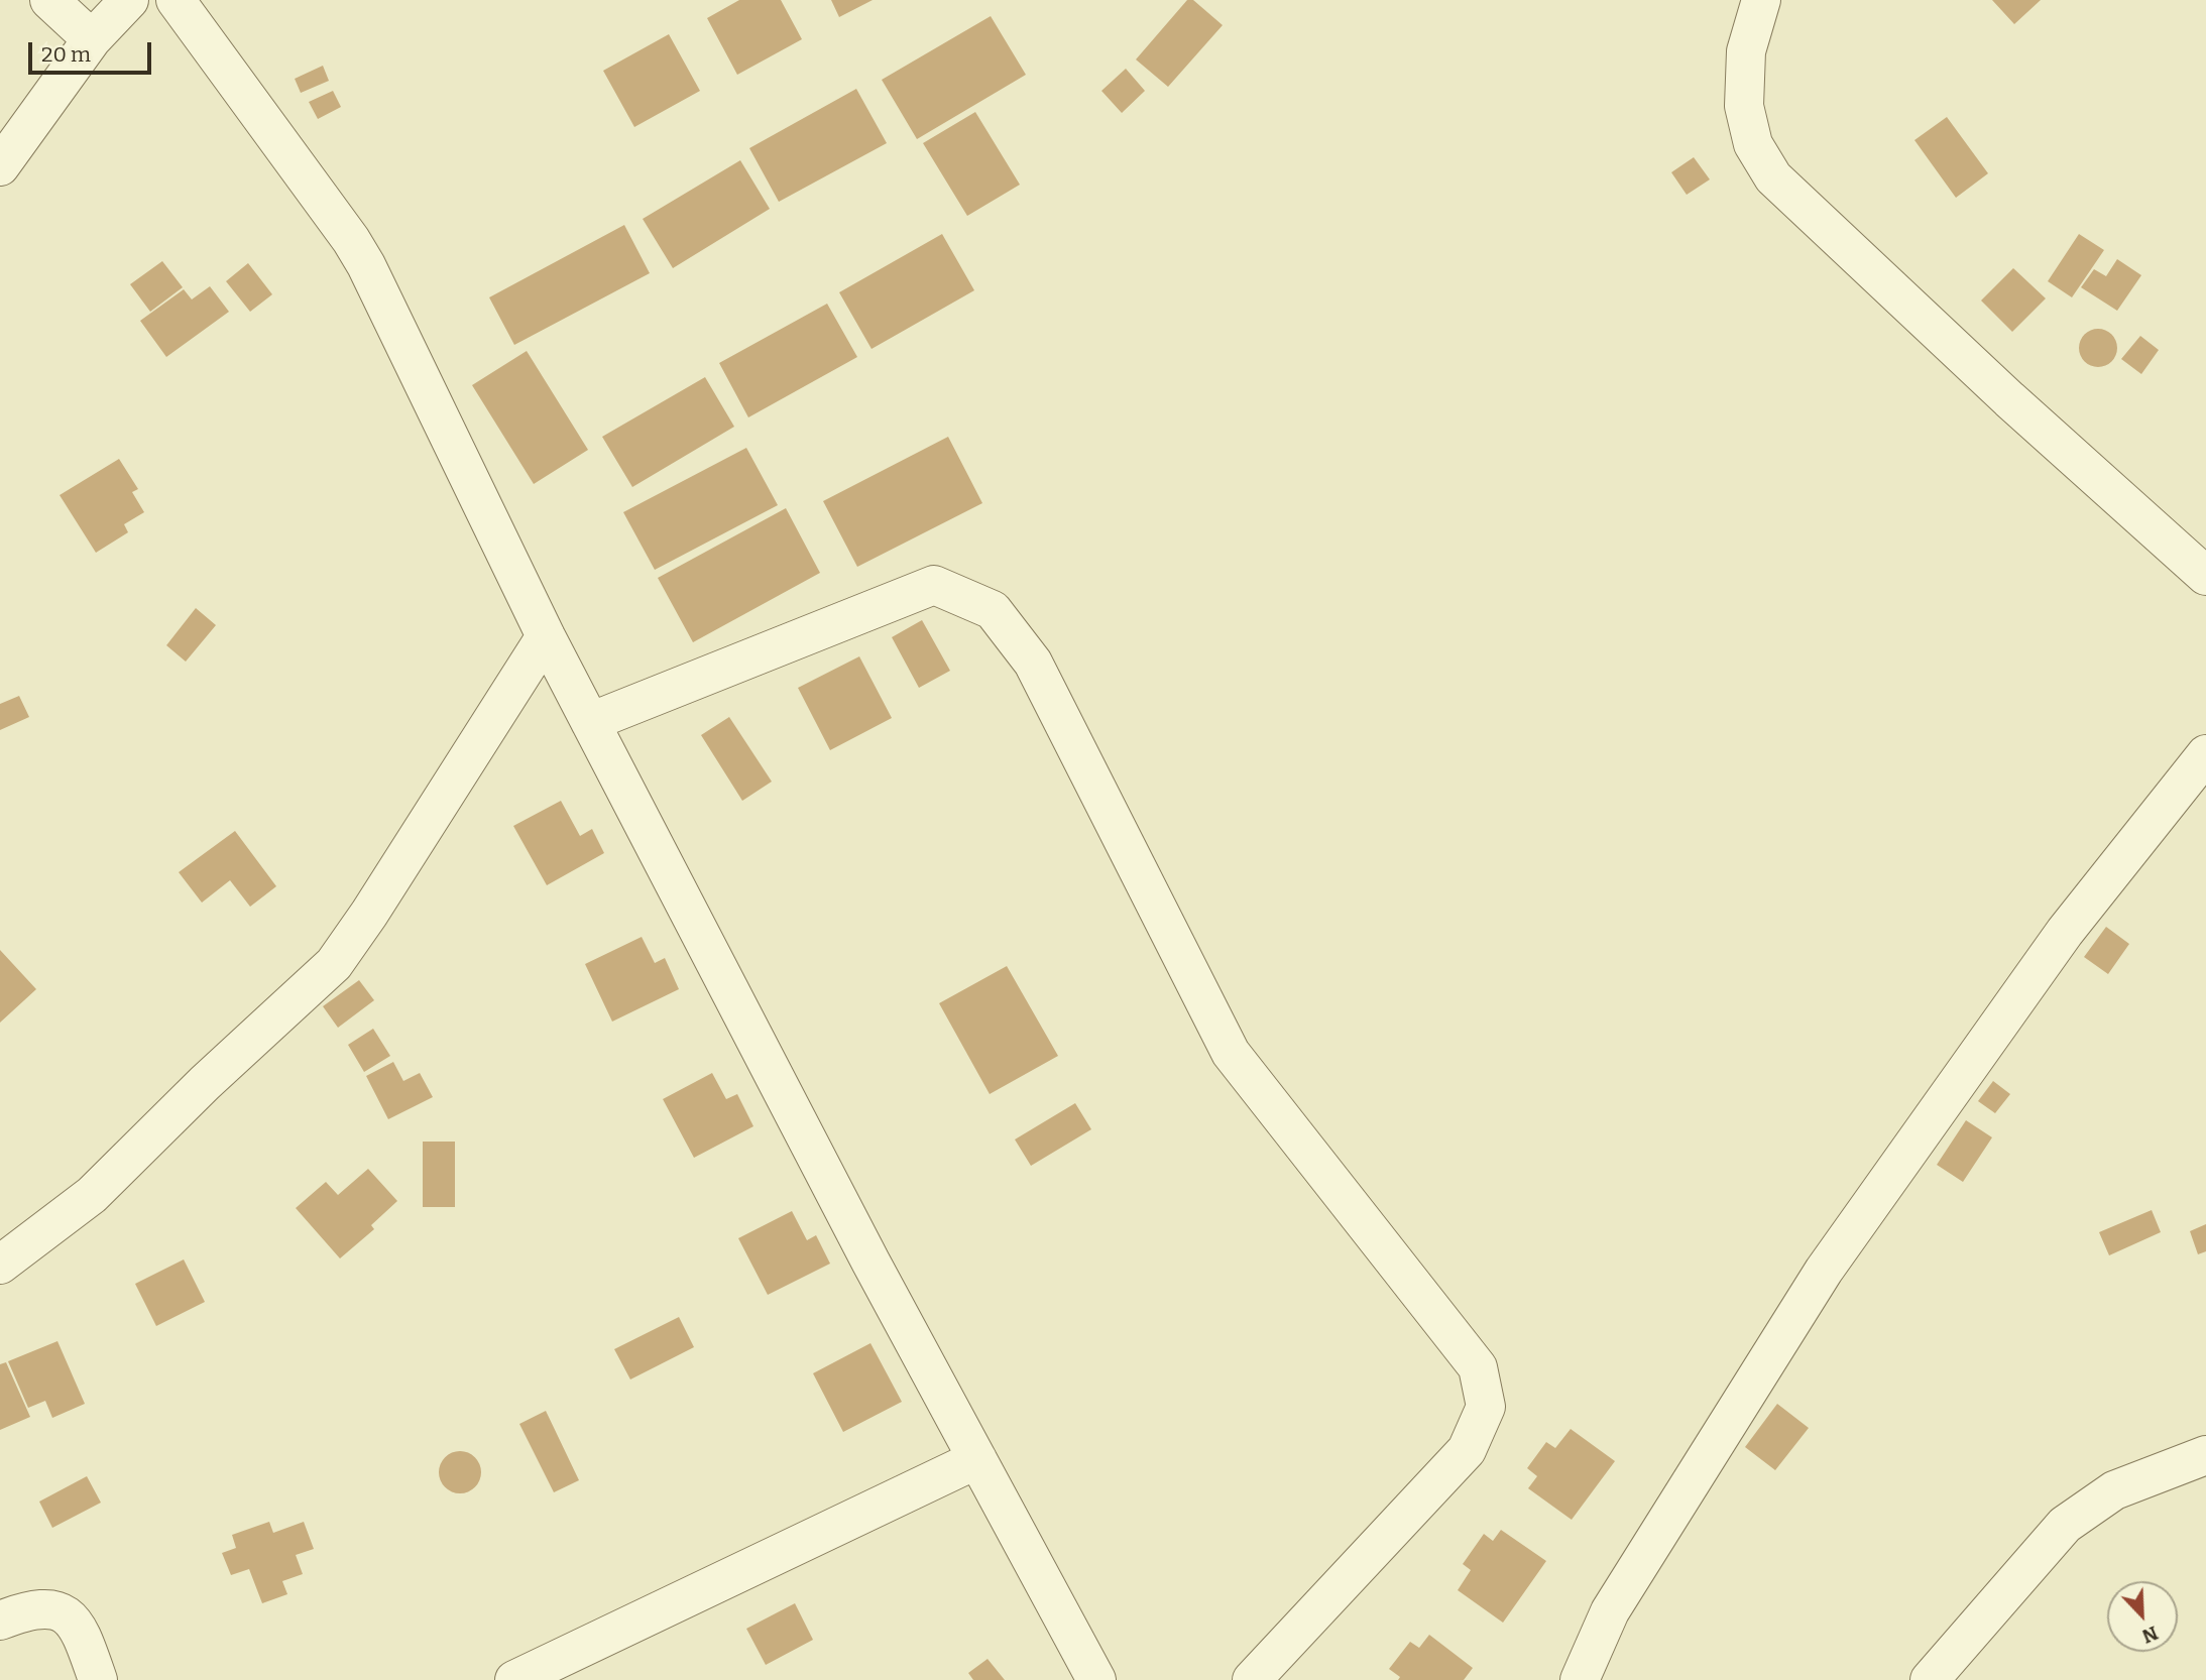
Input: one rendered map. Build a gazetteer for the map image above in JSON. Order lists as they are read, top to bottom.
{
  "scale_bar": "20 m",
  "north": "bottom right"
}
